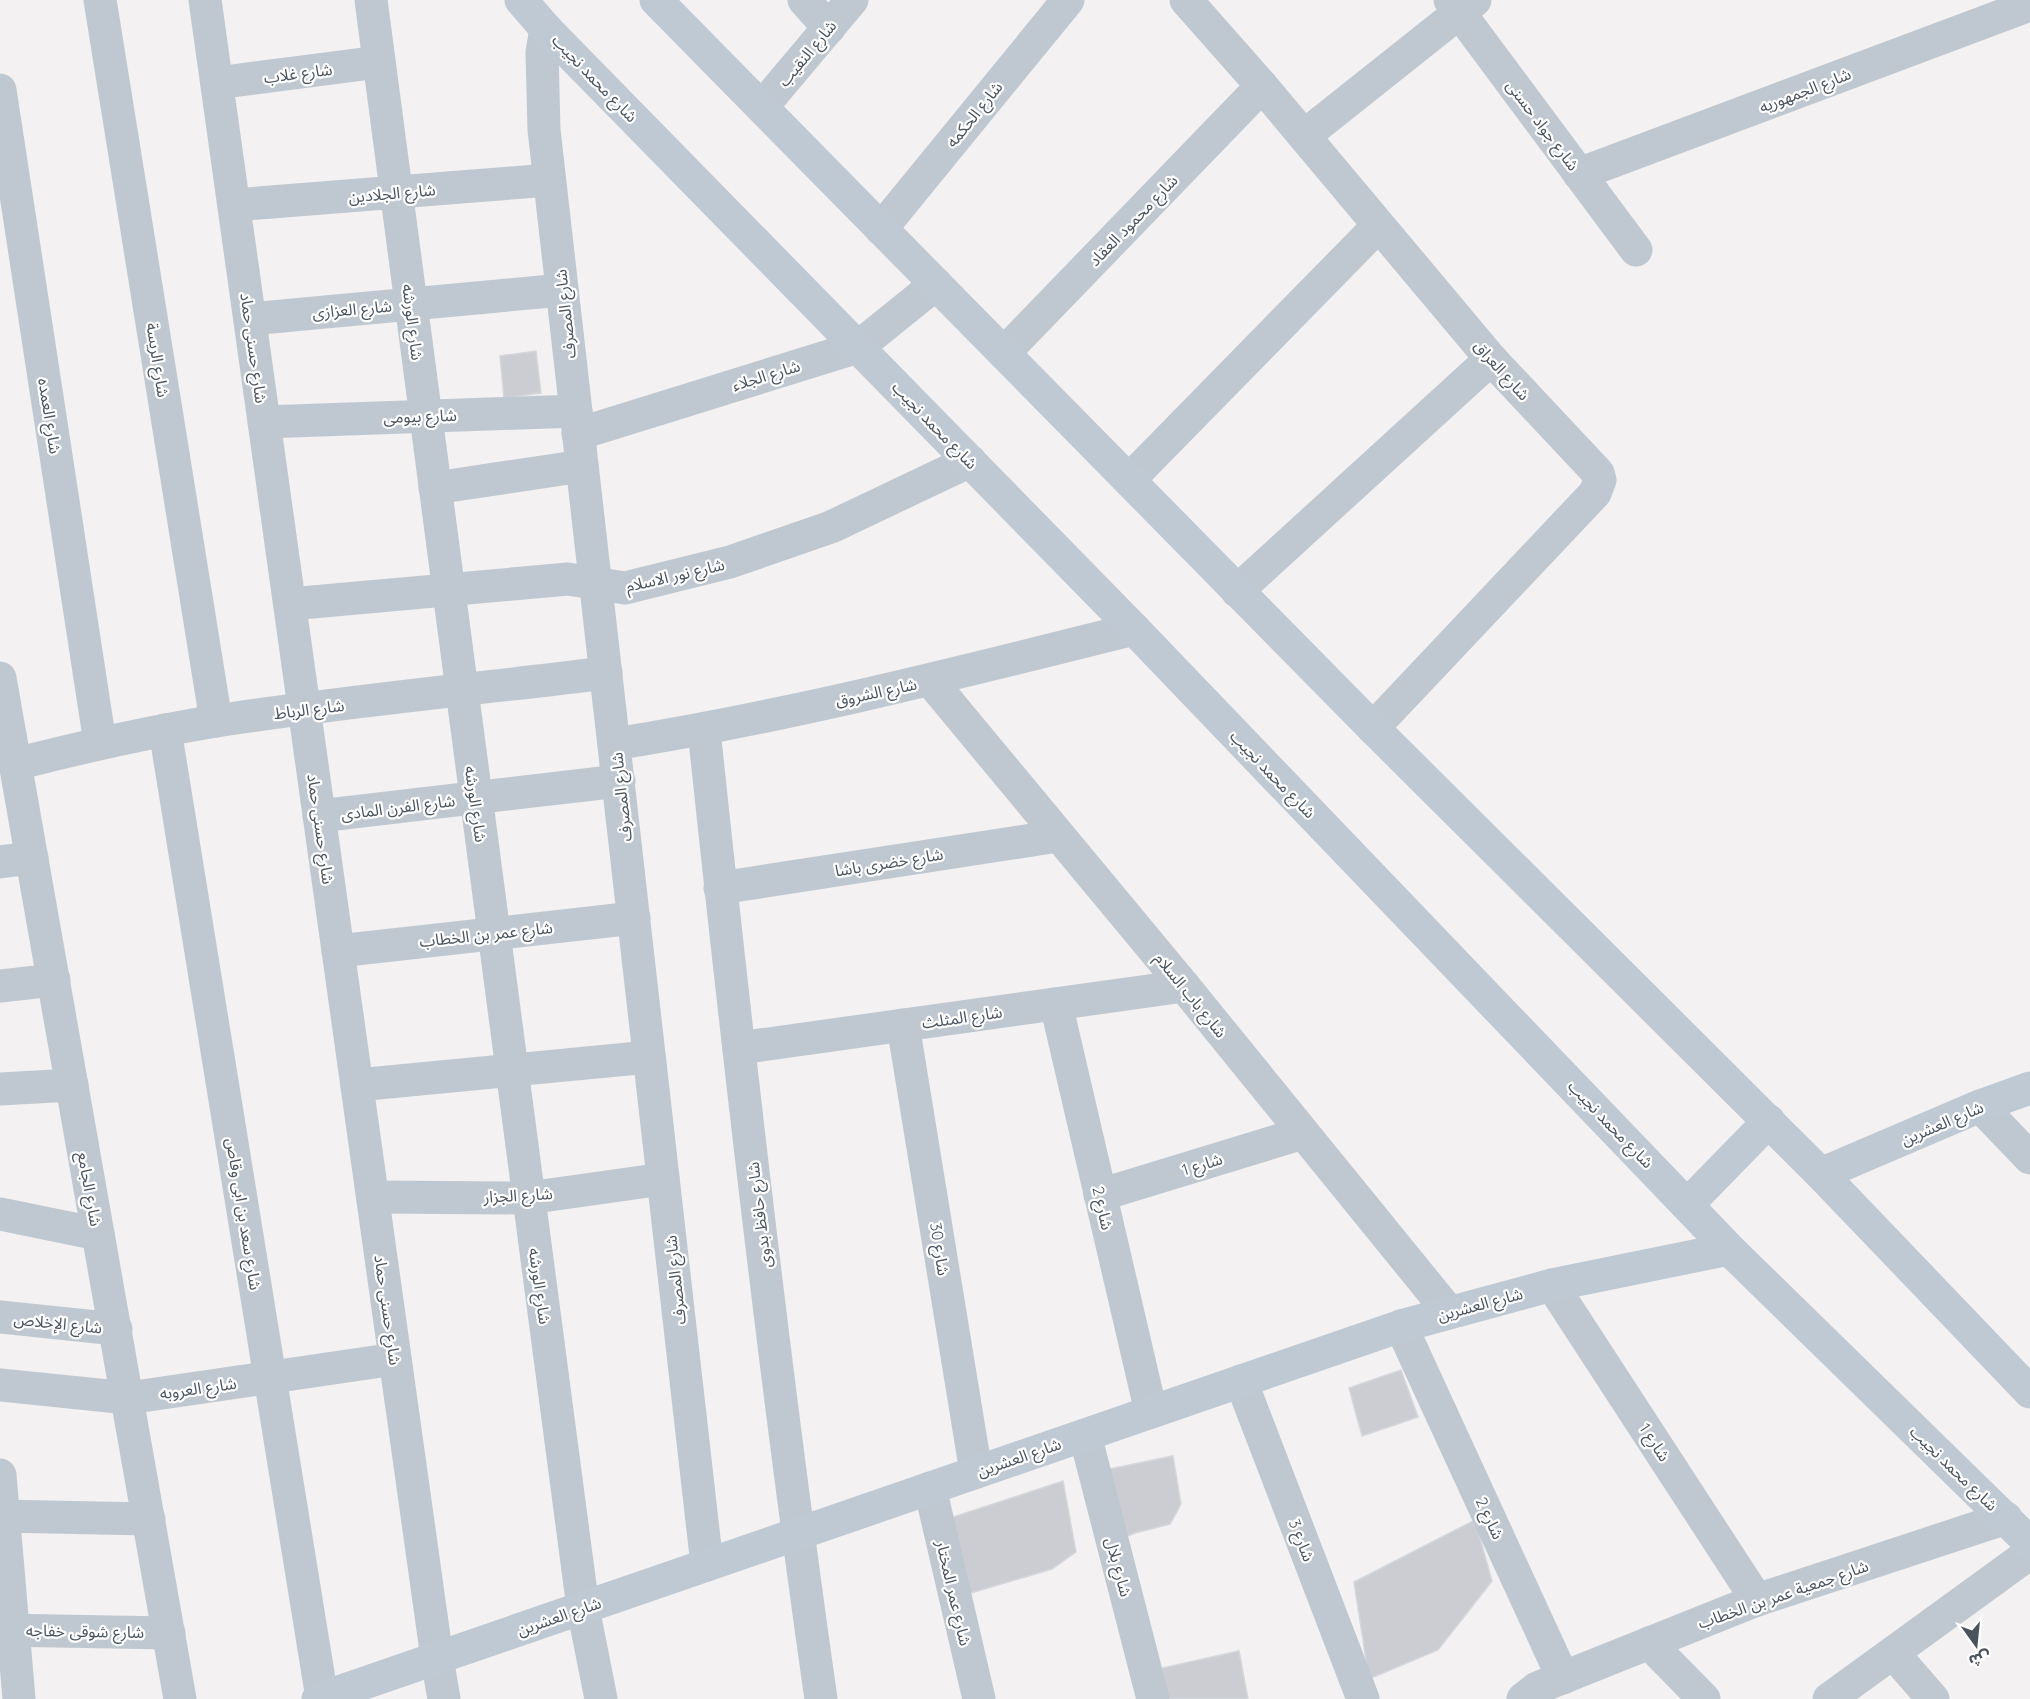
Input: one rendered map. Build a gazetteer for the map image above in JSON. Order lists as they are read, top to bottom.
{
  "streets": {
    "main road": ["شارع محمد نجيب", "شارع العشرين"],
    "street": [
      "شارع النقيب",
      "شارع غلاب",
      "شارع الجمهوريه",
      "شارع الحكمه",
      "شارع جواد حسنى",
      "شارع الجلادين",
      "شارع محمود العقاد",
      "شارع العزازى",
      "شارع المصرف",
      "شارع الورشه",
      "شارع حسنى حماد",
      "شارع الريسة",
      "شارع العراق",
      "شارع الجلاء",
      "شارع العمده",
      "شارع بيومى",
      "شارع نور الاسلام",
      "شارع الشروق",
      "شارع الرباط",
      "شارع الفرن المادى",
      "شارع خضرى باشا",
      "شارع عمر بن الخطاب",
      "شارع باب السلام",
      "شارع المثلث",
      "شارع 1",
      "شارع الجامع",
      "شارع الجزار",
      "شارع 2",
      "شارع سعد بن ابى وقاص",
      "شارع حافظ بدوى",
      "شارع 30",
      "شارع الإخلاص",
      "شارع العروبه",
      "شارع 3",
      "شارع بلال",
      "شارع عمر المختار",
      "شارع جمعية عمر بن الخطاب",
      "شارع شوقى خفاجه"
    ]
  },
  "crossings": [
    ["شارع غلاب", "شارع الورشه"],
    ["شارع غلاب", "شارع حسنى حماد"],
    ["شارع محمد نجيب", "شارع المصرف"],
    ["شارع محمد نجيب", "شارع الجلاء"],
    ["شارع محمد نجيب", "شارع نور الاسلام"],
    ["شارع محمد نجيب", "شارع الشروق"],
    ["شارع محمد نجيب", "شارع العشرين"],
    ["شارع محمد نجيب", "شارع جمعية عمر بن الخطاب"],
    ["شارع الجمهوريه", "شارع جواد حسنى"],
    ["شارع الجلادين", "شارع المصرف"],
    ["شارع الجلادين", "شارع الورشه"],
    ["شارع الجلادين", "شارع حسنى حماد"],
    ["شارع محمود العقاد", "شارع العراق"],
    ["شارع العزازى", "شارع المصرف"],
    ["شارع العزازى", "شارع الورشه"],
    ["شارع العزازى", "شارع حسنى حماد"],
    ["شارع المصرف", "شارع الجلاء"],
    ["شارع المصرف", "شارع بيومى"],
    ["شارع المصرف", "شارع نور الاسلام"],
    ["شارع المصرف", "شارع الشروق"],
    ["شارع المصرف", "شارع الرباط"],
    ["شارع المصرف", "شارع الفرن المادى"],
    ["شارع المصرف", "شارع عمر بن الخطاب"],
    ["شارع المصرف", "شارع العشرين"],
    ["شارع المصرف", "شارع الجزار"],
    ["شارع الورشه", "شارع بيومى"],
    ["شارع الورشه", "شارع نور الاسلام"],
    ["شارع الورشه", "شارع الرباط"],
    ["شارع الورشه", "شارع الفرن المادى"],
    ["شارع الورشه", "شارع عمر بن الخطاب"],
    ["شارع الورشه", "شارع العشرين"],
    ["شارع الورشه", "شارع الجزار"],
    ["شارع حسنى حماد", "شارع بيومى"],
    ["شارع حسنى حماد", "شارع نور الاسلام"],
    ["شارع حسنى حماد", "شارع الرباط"],
    ["شارع حسنى حماد", "شارع الفرن المادى"],
    ["شارع حسنى حماد", "شارع عمر بن الخطاب"],
    ["شارع حسنى حماد", "شارع العشرين"],
    ["شارع حسنى حماد", "شارع الجزار"],
    ["شارع حسنى حماد", "شارع العروبه"],
    ["شارع الريسة", "شارع الرباط"],
    ["شارع الجلاء", "شارع بيومى"],
    ["شارع العمده", "شارع الرباط"],
    ["شارع الشروق", "شارع باب السلام"],
    ["شارع الشروق", "شارع حافظ بدوى"],
    ["شارع الرباط", "شارع الجامع"],
    ["شارع الرباط", "شارع سعد بن ابى وقاص"],
    ["شارع خضرى باشا", "شارع باب السلام"],
    ["شارع خضرى باشا", "شارع حافظ بدوى"],
    ["شارع باب السلام", "شارع المثلث"],
    ["شارع باب السلام", "شارع العشرين"],
    ["شارع باب السلام", "شارع 1"],
    ["شارع المثلث", "شارع 2"],
    ["شارع المثلث", "شارع حافظ بدوى"],
    ["شارع المثلث", "شارع 30"],
    ["شارع العشرين", "شارع 1"],
    ["شارع العشرين", "شارع 2"],
    ["شارع العشرين", "شارع سعد بن ابى وقاص"],
    ["شارع العشرين", "شارع حافظ بدوى"],
    ["شارع العشرين", "شارع 30"],
    ["شارع العشرين", "شارع 3"],
    ["شارع العشرين", "شارع بلال"],
    ["شارع العشرين", "شارع عمر المختار"],
    ["شارع 1", "شارع 2"],
    ["شارع 1", "شارع جمعية عمر بن الخطاب"],
    ["شارع الجامع", "شارع الإخلاص"],
    ["شارع الجامع", "شارع العروبه"],
    ["شارع الجامع", "شارع شوقى خفاجه"],
    ["شارع 2", "شارع جمعية عمر بن الخطاب"],
    ["شارع سعد بن ابى وقاص", "شارع العروبه"]
  ],
  "north": "bottom"
}
